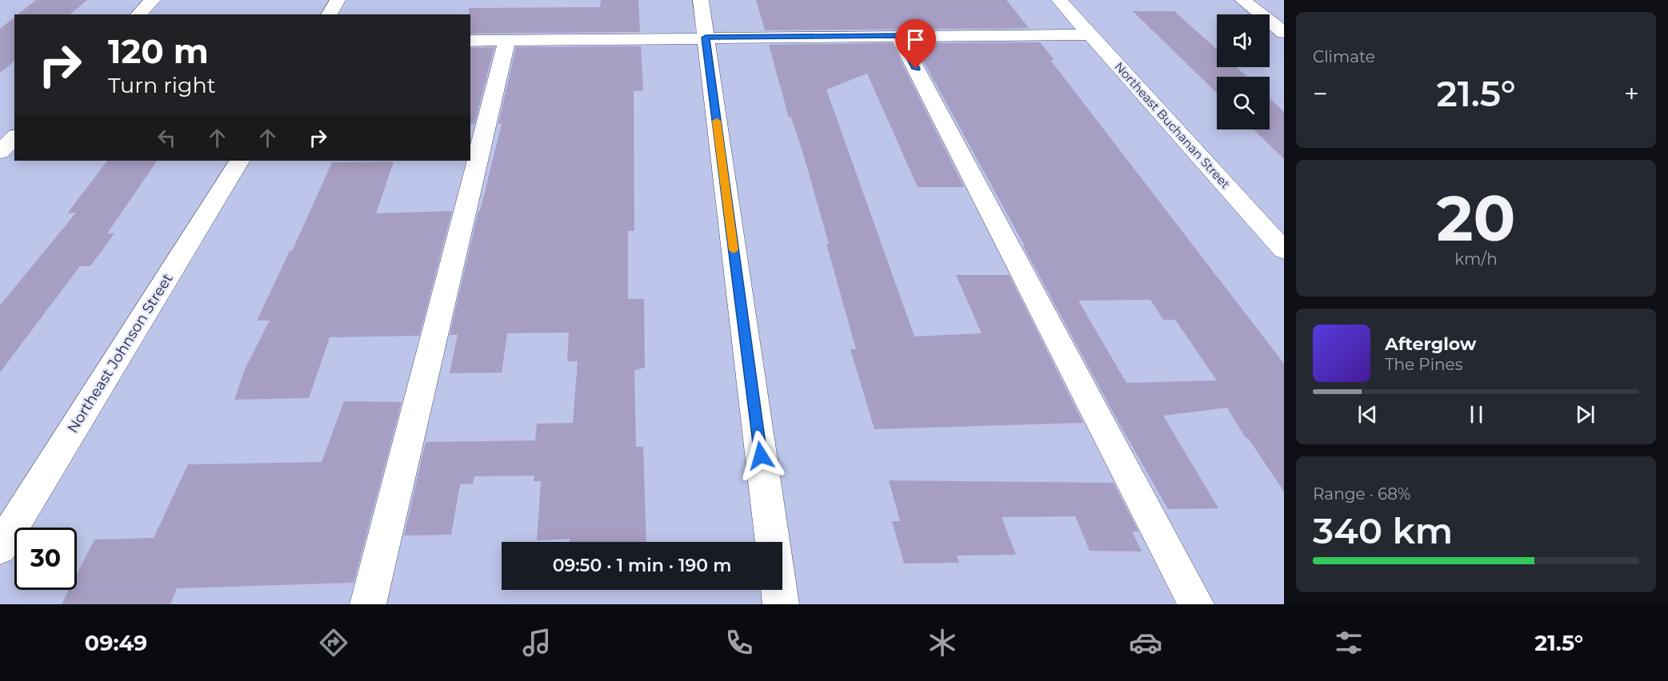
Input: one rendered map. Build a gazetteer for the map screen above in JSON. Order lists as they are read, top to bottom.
{
  "streets": {
    "street": ["Northeast Buchanan Street", "Northeast Johnson Street"]
  },
  "page": {
    "tile": [
      "Climate",
      ["20", "km/h"],
      ["Range · 68%", "340 km"]
    ],
    "turn": ["120 m", "Turn right"],
    "heat": ["−", "21.5°", "+"],
    "song": ["Afterglow", "The Pines"],
    "limit": "30",
    "trip": "09:50 · 1 min · 190 m",
    "tabs": ["09:49", "21.5°"]
  }
}
